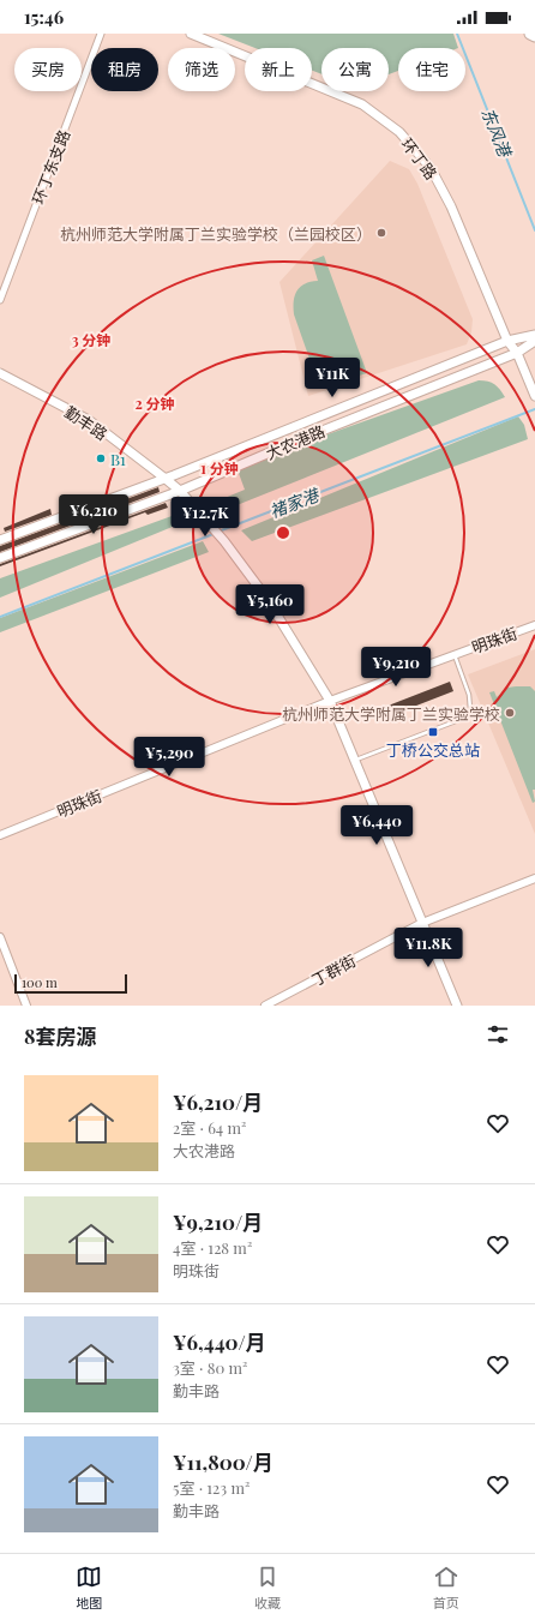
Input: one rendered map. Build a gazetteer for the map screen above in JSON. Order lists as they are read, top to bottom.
{
  "streets": {
    "main road": ["环丁路", "勤丰路", "大农港路"],
    "street": ["环丁东支路", "明珠街", "丁群街"]
  },
  "crossings": [
    ["环丁路", "大农港路"],
    ["勤丰路", "大农港路"],
    ["勤丰路", "明珠街"],
    ["勤丰路", "丁群街"]
  ],
  "water": ["东风港", "褚家港"],
  "places": {
    "other": ["杭州师范大学附属丁兰实验学校（兰园校区）", "B1", "杭州师范大学附属丁兰实验学校"],
    "transit": ["丁桥公交总站"]
  },
  "scale_bar": "100 m",
  "page": {
    "status": "15:46",
    "chip": [
      "买房",
      "租房",
      "筛选",
      "新上",
      "公寓",
      "住宅"
    ],
    "price": [
      "¥11K",
      "¥6,210",
      "¥12.7K",
      "¥5,160",
      "¥9,210",
      "¥5,290",
      "¥6,440",
      "¥11.8K"
    ],
    "scale": "100 m",
    "heading": "8套房源",
    "list": [
      {
        "name": "¥6,210/月",
        "note": "2室 · 64 m² · 大农港路"
      },
      {
        "name": "¥9,210/月",
        "note": "4室 · 128 m² · 明珠街"
      },
      {
        "name": "¥6,440/月",
        "note": "3室 · 80 m² · 勤丰路"
      },
      {
        "name": "¥11,800/月",
        "note": "5室 · 123 m² · 勤丰路"
      }
    ],
    "tabs": ["地图", "收藏", "首页"]
  },
  "rings": ["3 分钟", "2 分钟", "1 分钟"]
}
